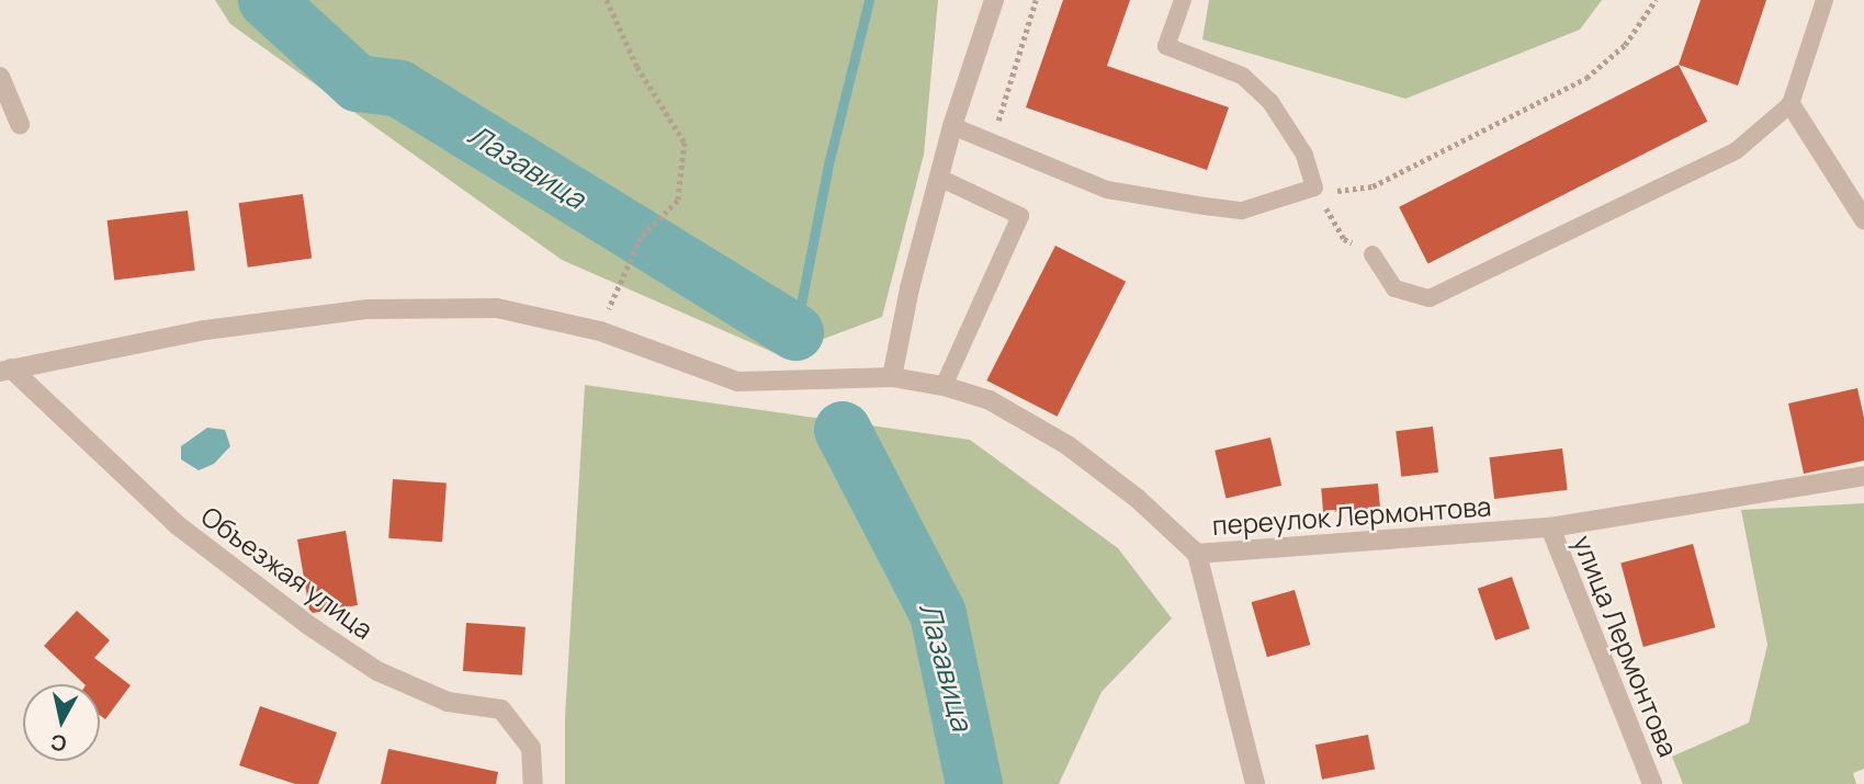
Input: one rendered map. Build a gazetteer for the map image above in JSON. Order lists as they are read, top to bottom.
{
  "streets": {
    "street": ["переулок Лермонтова", "Объезжая улица", "улица Лермонтова"]
  },
  "crossings": [
    ["переулок Лермонтова", "Объезжая улица"],
    ["переулок Лермонтова", "улица Лермонтова"]
  ],
  "water": ["Лазавица"],
  "north": "bottom"
}
